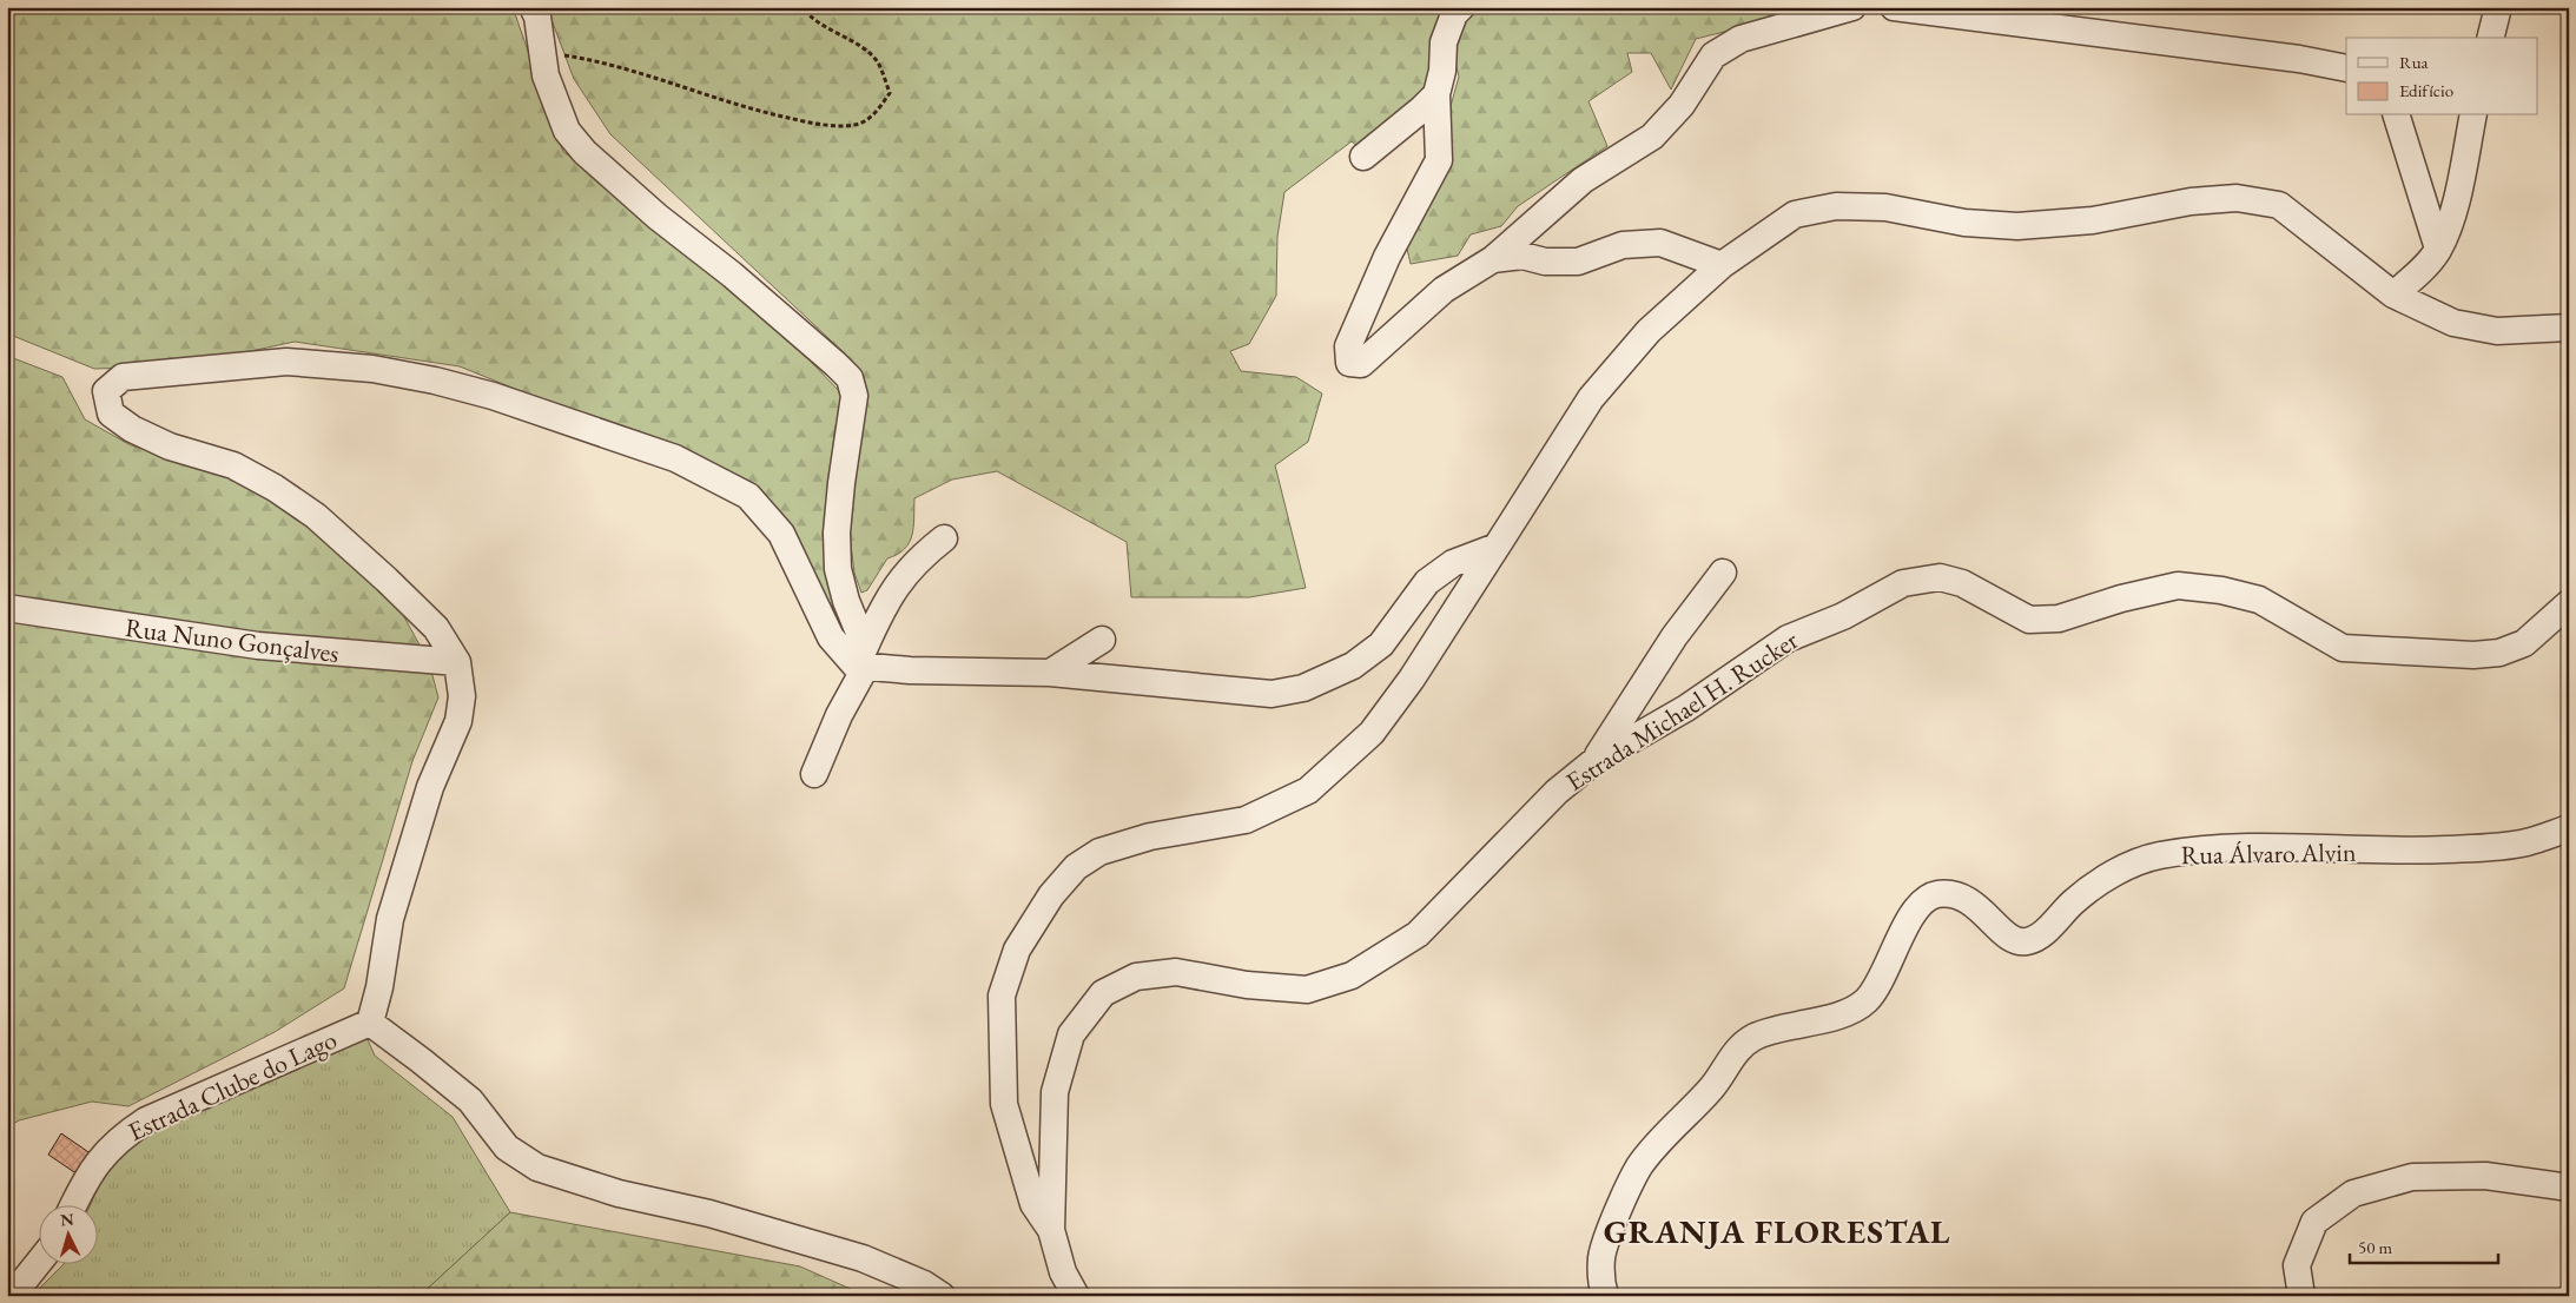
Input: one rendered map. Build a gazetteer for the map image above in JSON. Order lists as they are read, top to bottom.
{
  "streets": {
    "street": [
      "Rua Nuno Gonçalves",
      "Estrada Michael H. Rucker",
      "Rua Álvaro Alvin",
      "Estrada Clube do Lago"
    ]
  },
  "districts": ["GRANJA FLORESTAL"],
  "legend": ["Rua", "Edifício"],
  "scale_bar": "50 m",
  "north": "top"
}
